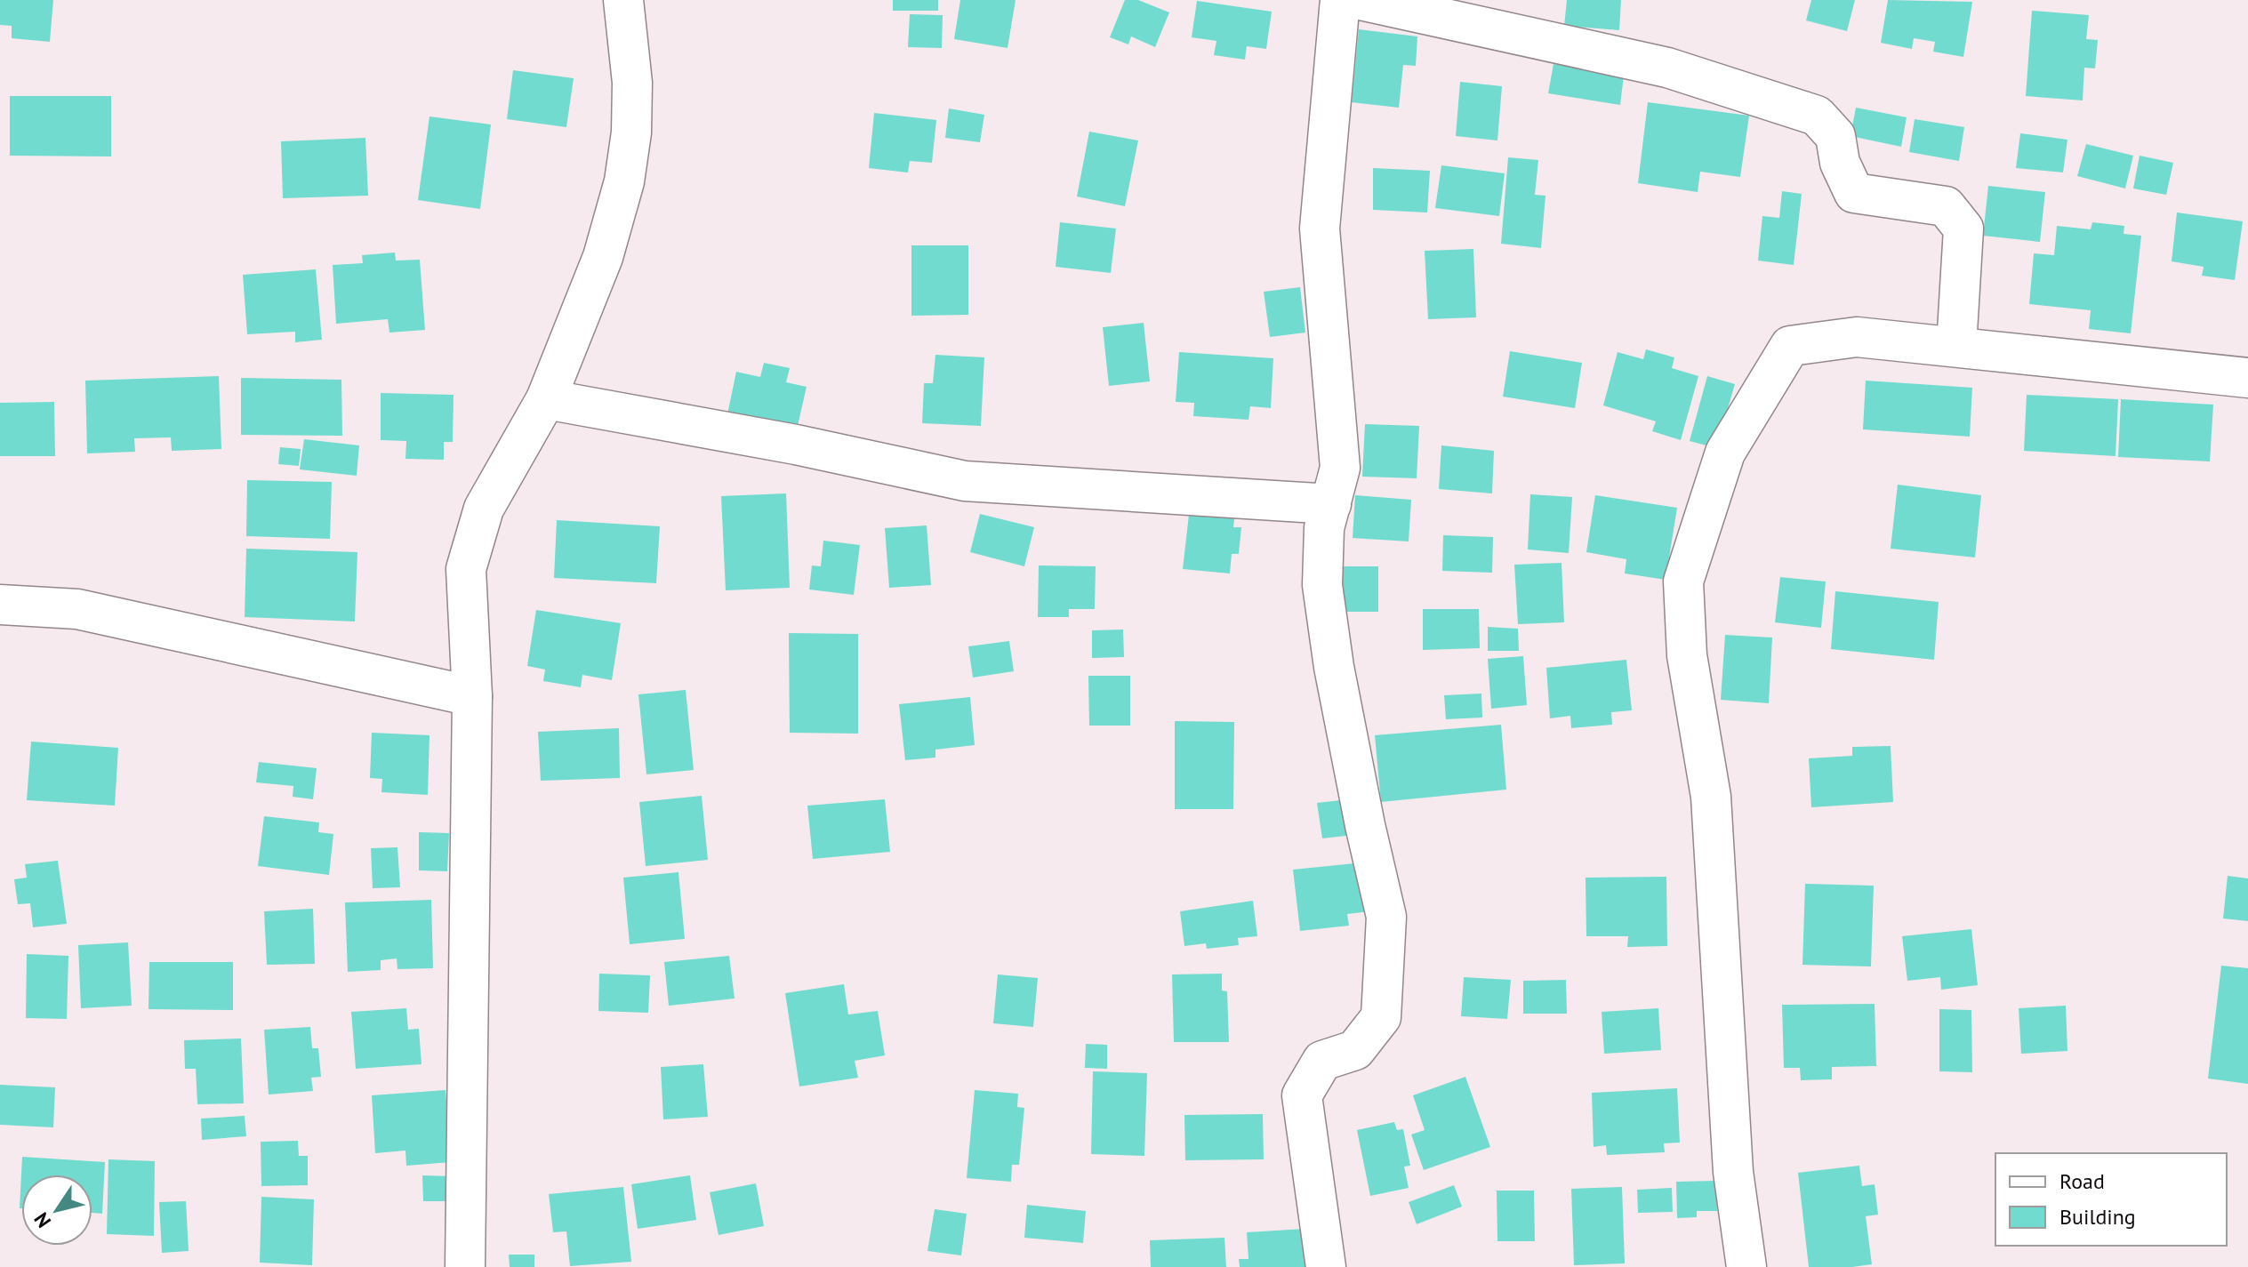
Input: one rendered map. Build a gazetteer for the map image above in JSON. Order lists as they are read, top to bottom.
{
  "legend": ["Road", "Building"],
  "north": "bottom left"
}
